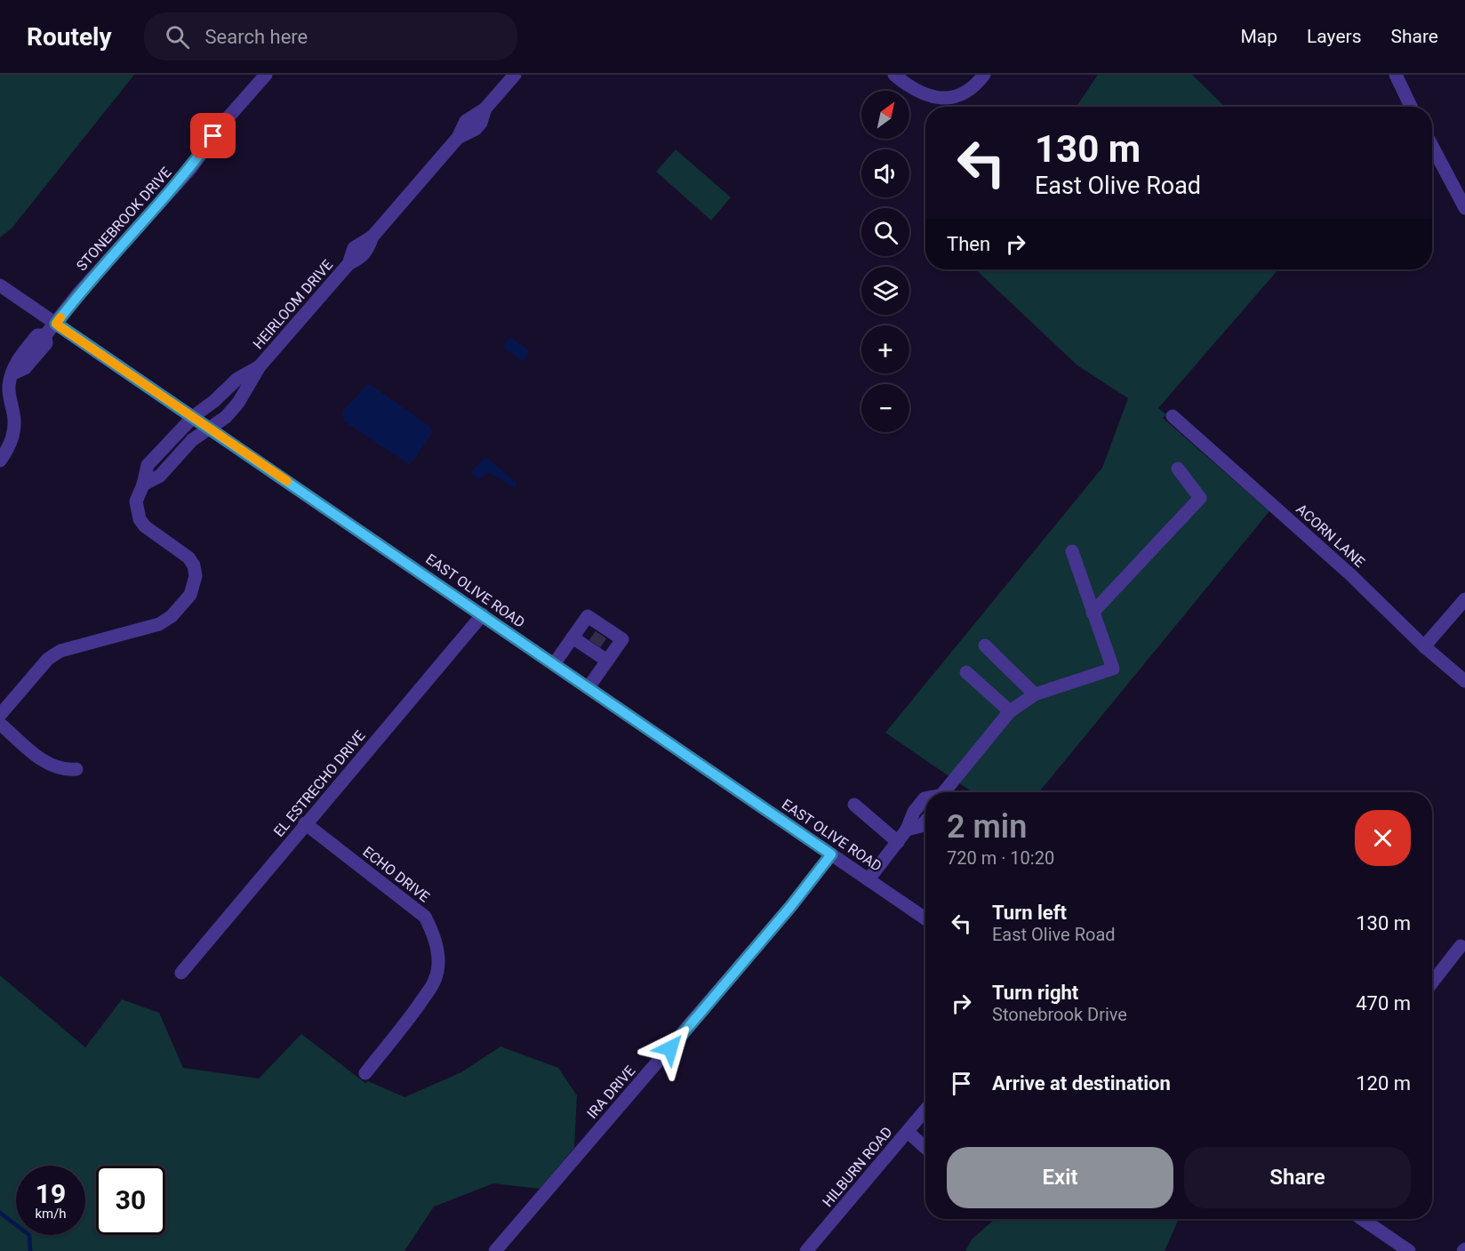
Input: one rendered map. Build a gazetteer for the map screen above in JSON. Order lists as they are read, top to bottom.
{
  "streets": {
    "street": [
      "STONEBROOK DRIVE",
      "HEIRLOOM DRIVE",
      "ACORN LANE",
      "EAST OLIVE ROAD",
      "EL ESTRECHO DRIVE",
      "ECHO DRIVE",
      "IRA DRIVE",
      "HILBURN ROAD"
    ]
  },
  "crossings": [
    ["STONEBROOK DRIVE", "EAST OLIVE ROAD"],
    ["HEIRLOOM DRIVE", "EAST OLIVE ROAD"],
    ["EAST OLIVE ROAD", "EL ESTRECHO DRIVE"],
    ["EAST OLIVE ROAD", "IRA DRIVE"],
    ["EL ESTRECHO DRIVE", "ECHO DRIVE"]
  ],
  "north": "top right",
  "page": {
    "header": "Routely",
    "search": "Search here",
    "nav": ["Map", "Layers", "Share"],
    "map_buttons": ["+", "−"],
    "turn": ["130 m", "East Olive Road"],
    "then": "Then",
    "heading": ["2 min", "720 m · 10:20"],
    "list": [
      {
        "name": "Turn left",
        "note": "East Olive Road",
        "value": "130 m"
      },
      {
        "name": "Turn right",
        "note": "Stonebrook Drive",
        "value": "470 m"
      },
      {
        "name": "Arrive at destination",
        "value": "120 m"
      }
    ],
    "buttons": ["Exit", "Share"],
    "speed": "19 km/h",
    "limit": "30"
  }
}
